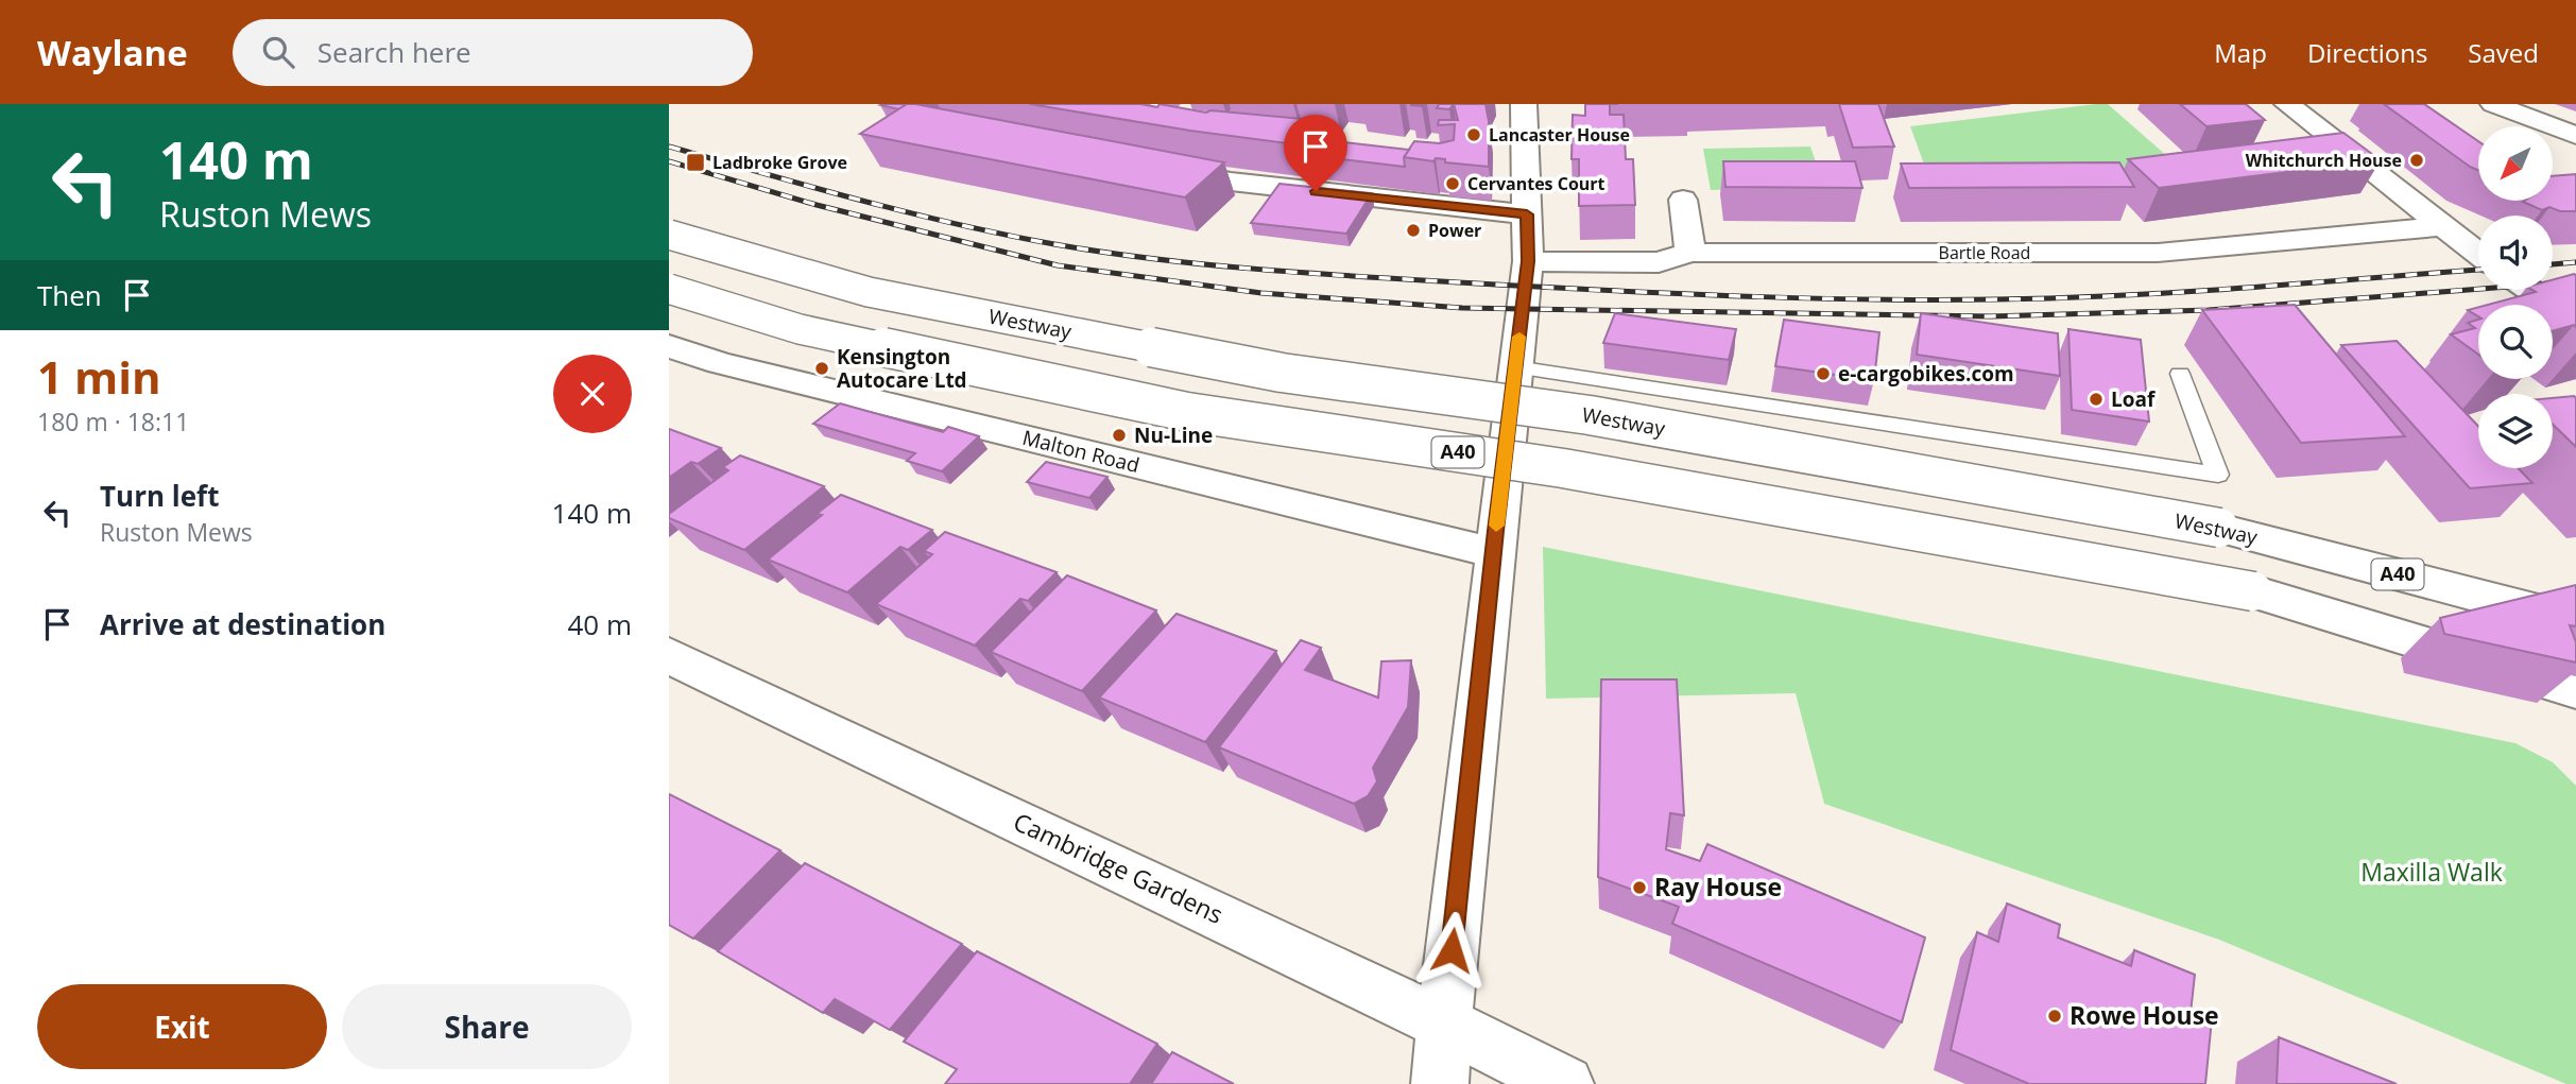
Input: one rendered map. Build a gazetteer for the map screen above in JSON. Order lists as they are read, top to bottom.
{
  "streets": {
    "main road": [
      "Bartle Road",
      "Westway",
      "Malton Road",
      "A40",
      "Cambridge Gardens"
    ]
  },
  "crossings": [
    ["Westway", "A40"]
  ],
  "parks": ["Maxilla Walk"],
  "places": {
    "other": [
      "Lancaster House",
      "Whitchurch House",
      "Cervantes Court",
      "Power",
      "Kensington Autocare Ltd",
      "e-cargobikes.com",
      "Loaf",
      "Nu-Line",
      "Ray House",
      "Rowe House"
    ],
    "transit": ["Ladbroke Grove"]
  },
  "north": "bottom left",
  "page": {
    "header": "Waylane",
    "search": "Search here",
    "nav": ["Map", "Directions", "Saved"],
    "turn": ["140 m", "Ruston Mews"],
    "then": "Then",
    "heading": ["1 min", "180 m · 18:11"],
    "list": [
      {
        "name": "Turn left",
        "note": "Ruston Mews",
        "value": "140 m"
      },
      {
        "name": "Arrive at destination",
        "value": "40 m"
      }
    ],
    "buttons": ["Exit", "Share"]
  }
}
